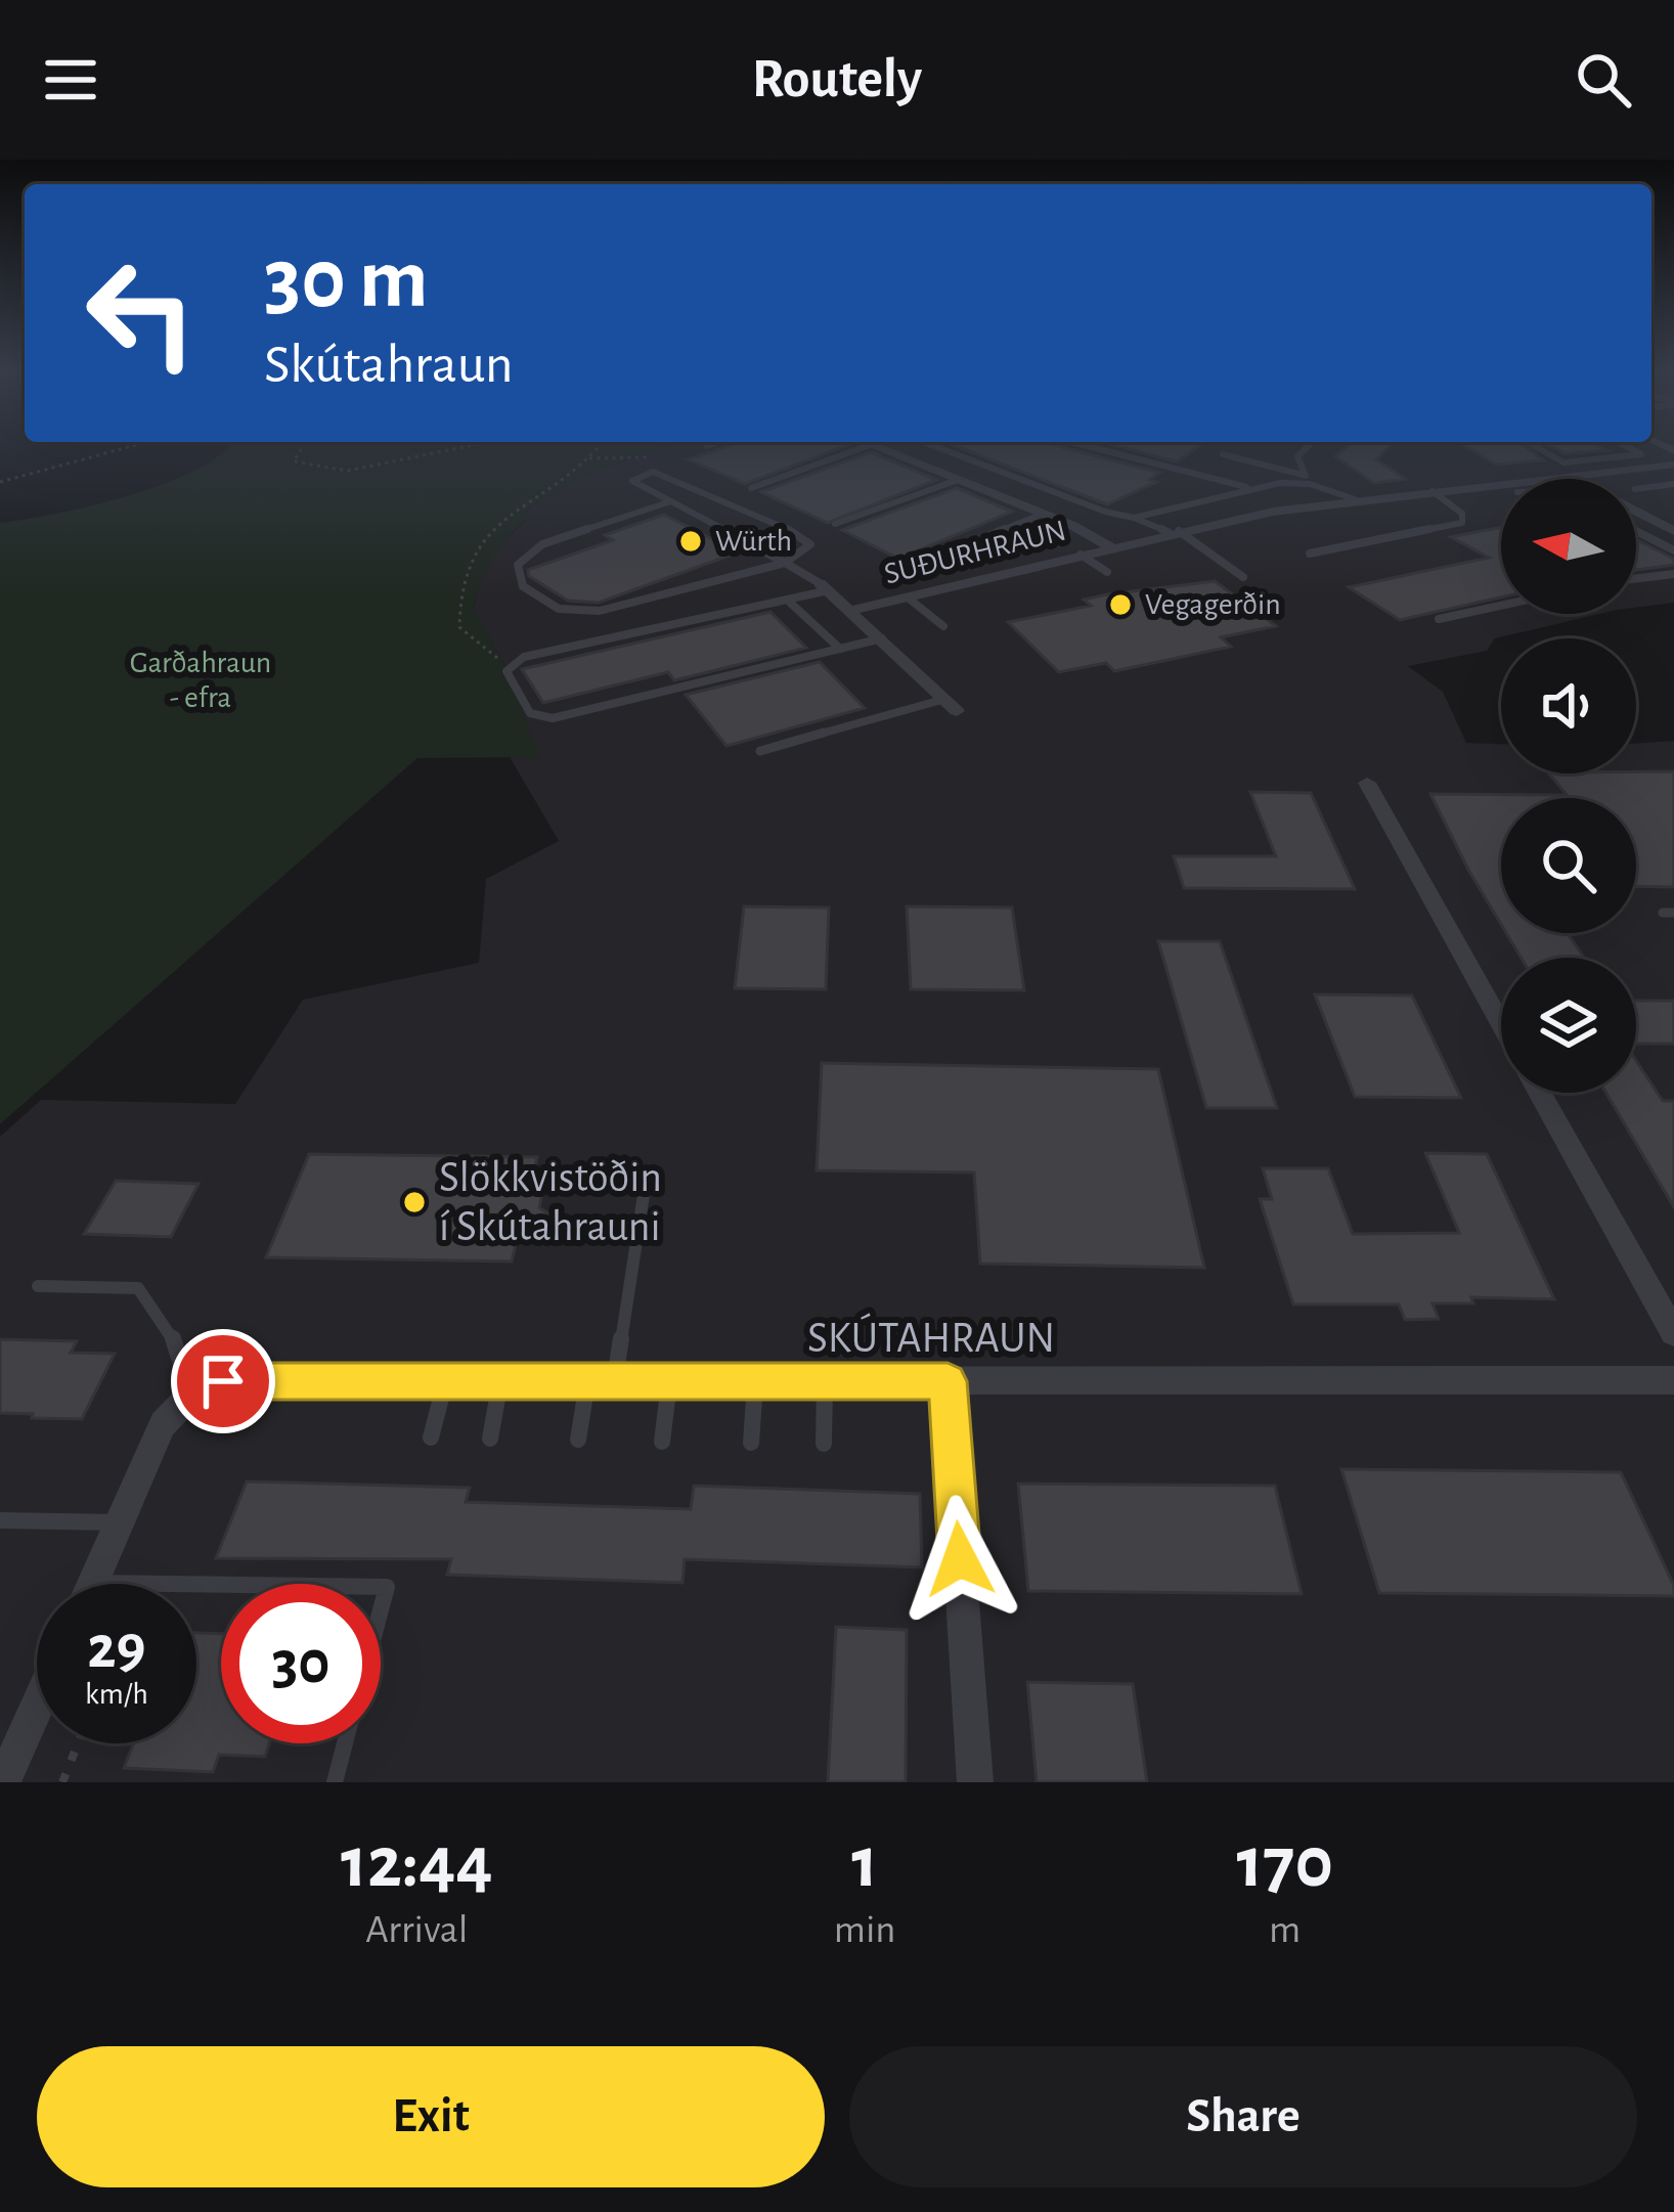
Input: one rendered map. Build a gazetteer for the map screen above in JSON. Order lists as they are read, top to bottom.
{
  "streets": {
    "street": ["SUÐURHRAUN", "SKÚTAHRAUN"]
  },
  "parks": ["Garðahraun - efra"],
  "places": ["Würth", "Vegagerðin", "Slökkvistöðin í Skútahrauni"],
  "north": "left",
  "page": {
    "header": "Routely",
    "turn": ["30 m", "Skútahraun"],
    "speed": "29 km/h",
    "limit": "30",
    "eta": [
      "12:44",
      "Arrival",
      "1",
      "min",
      "170",
      "m"
    ],
    "buttons": ["Exit", "Share"]
  }
}
